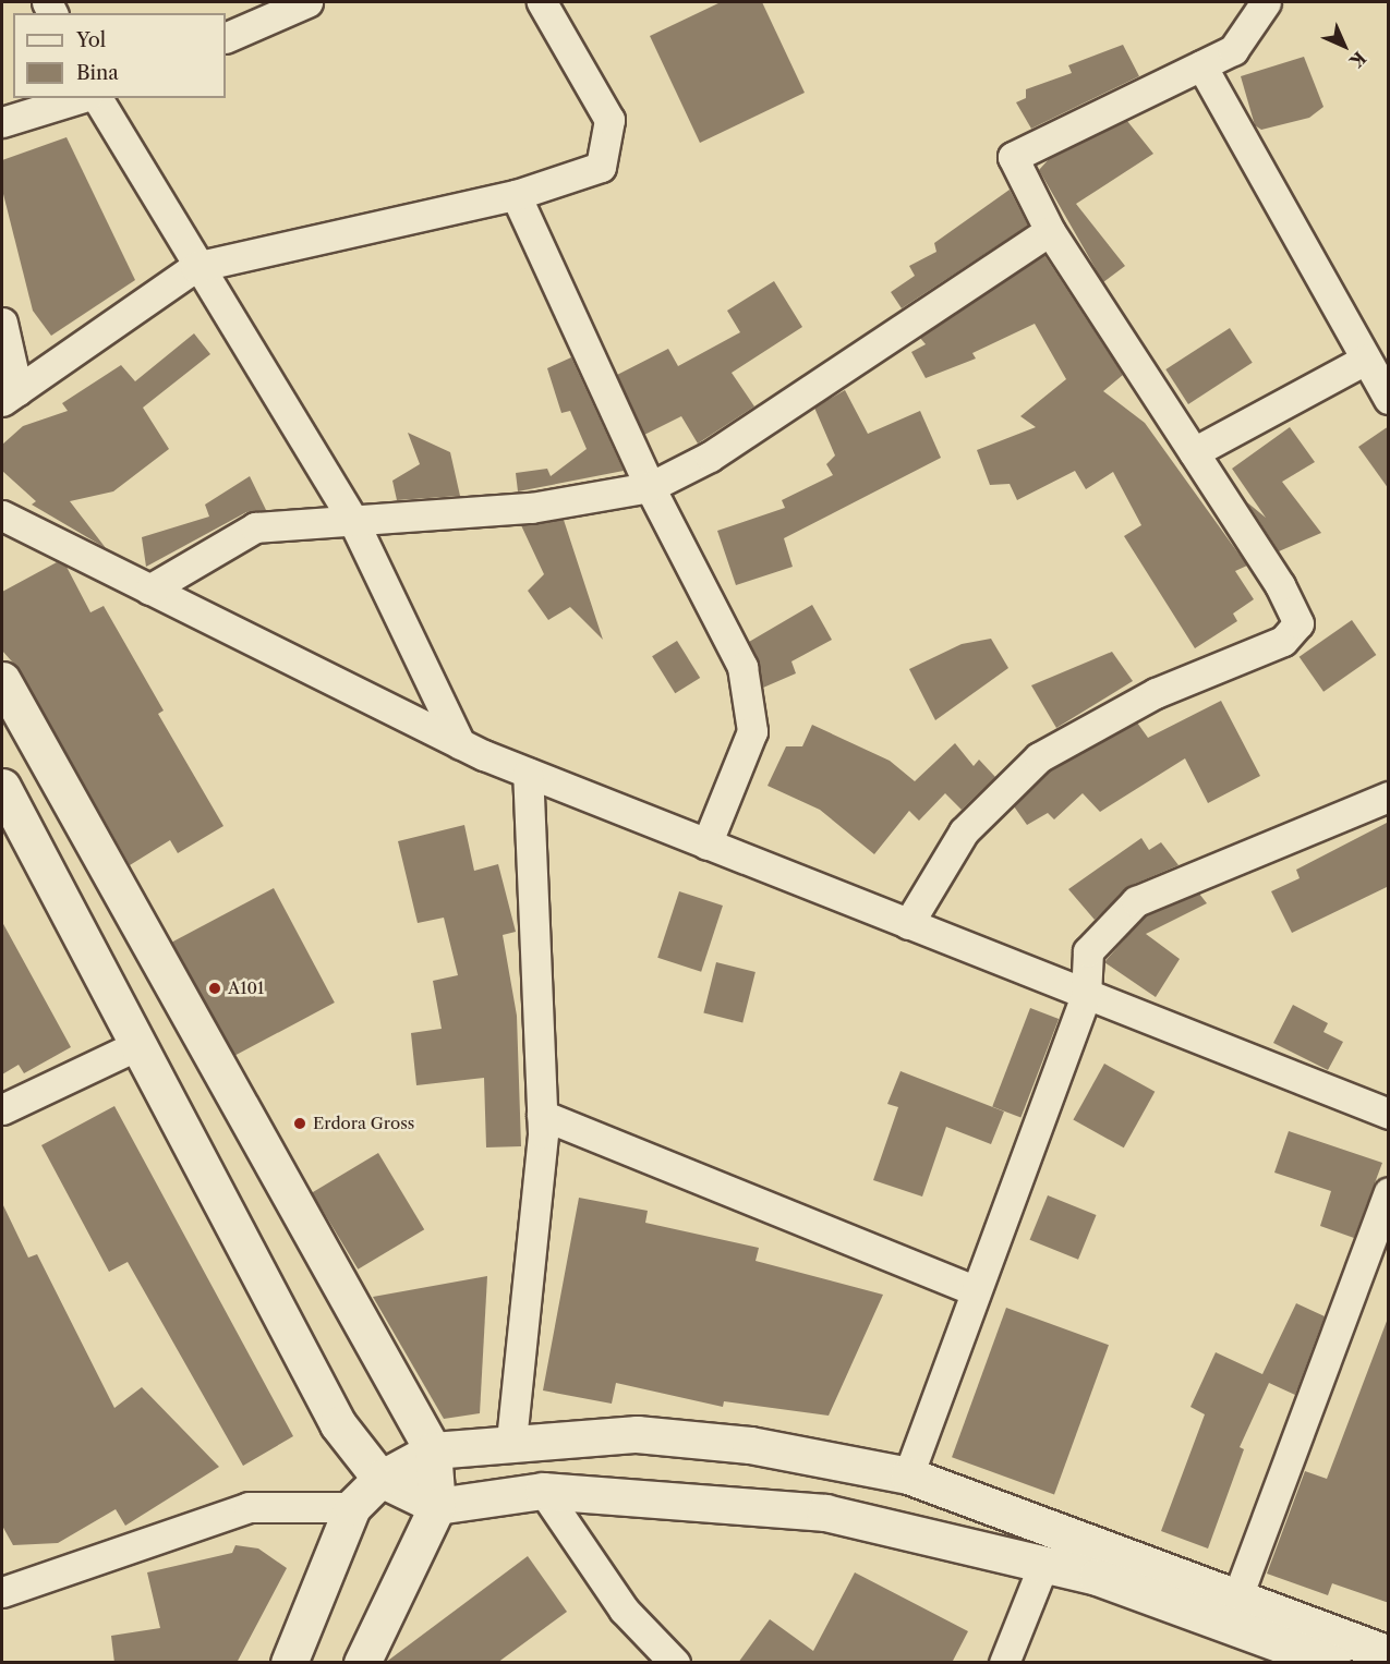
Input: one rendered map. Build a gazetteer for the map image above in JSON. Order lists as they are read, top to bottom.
{
  "places": ["A101", "Erdora Gross"],
  "legend": ["Yol", "Bina"],
  "north": "bottom right"
}
